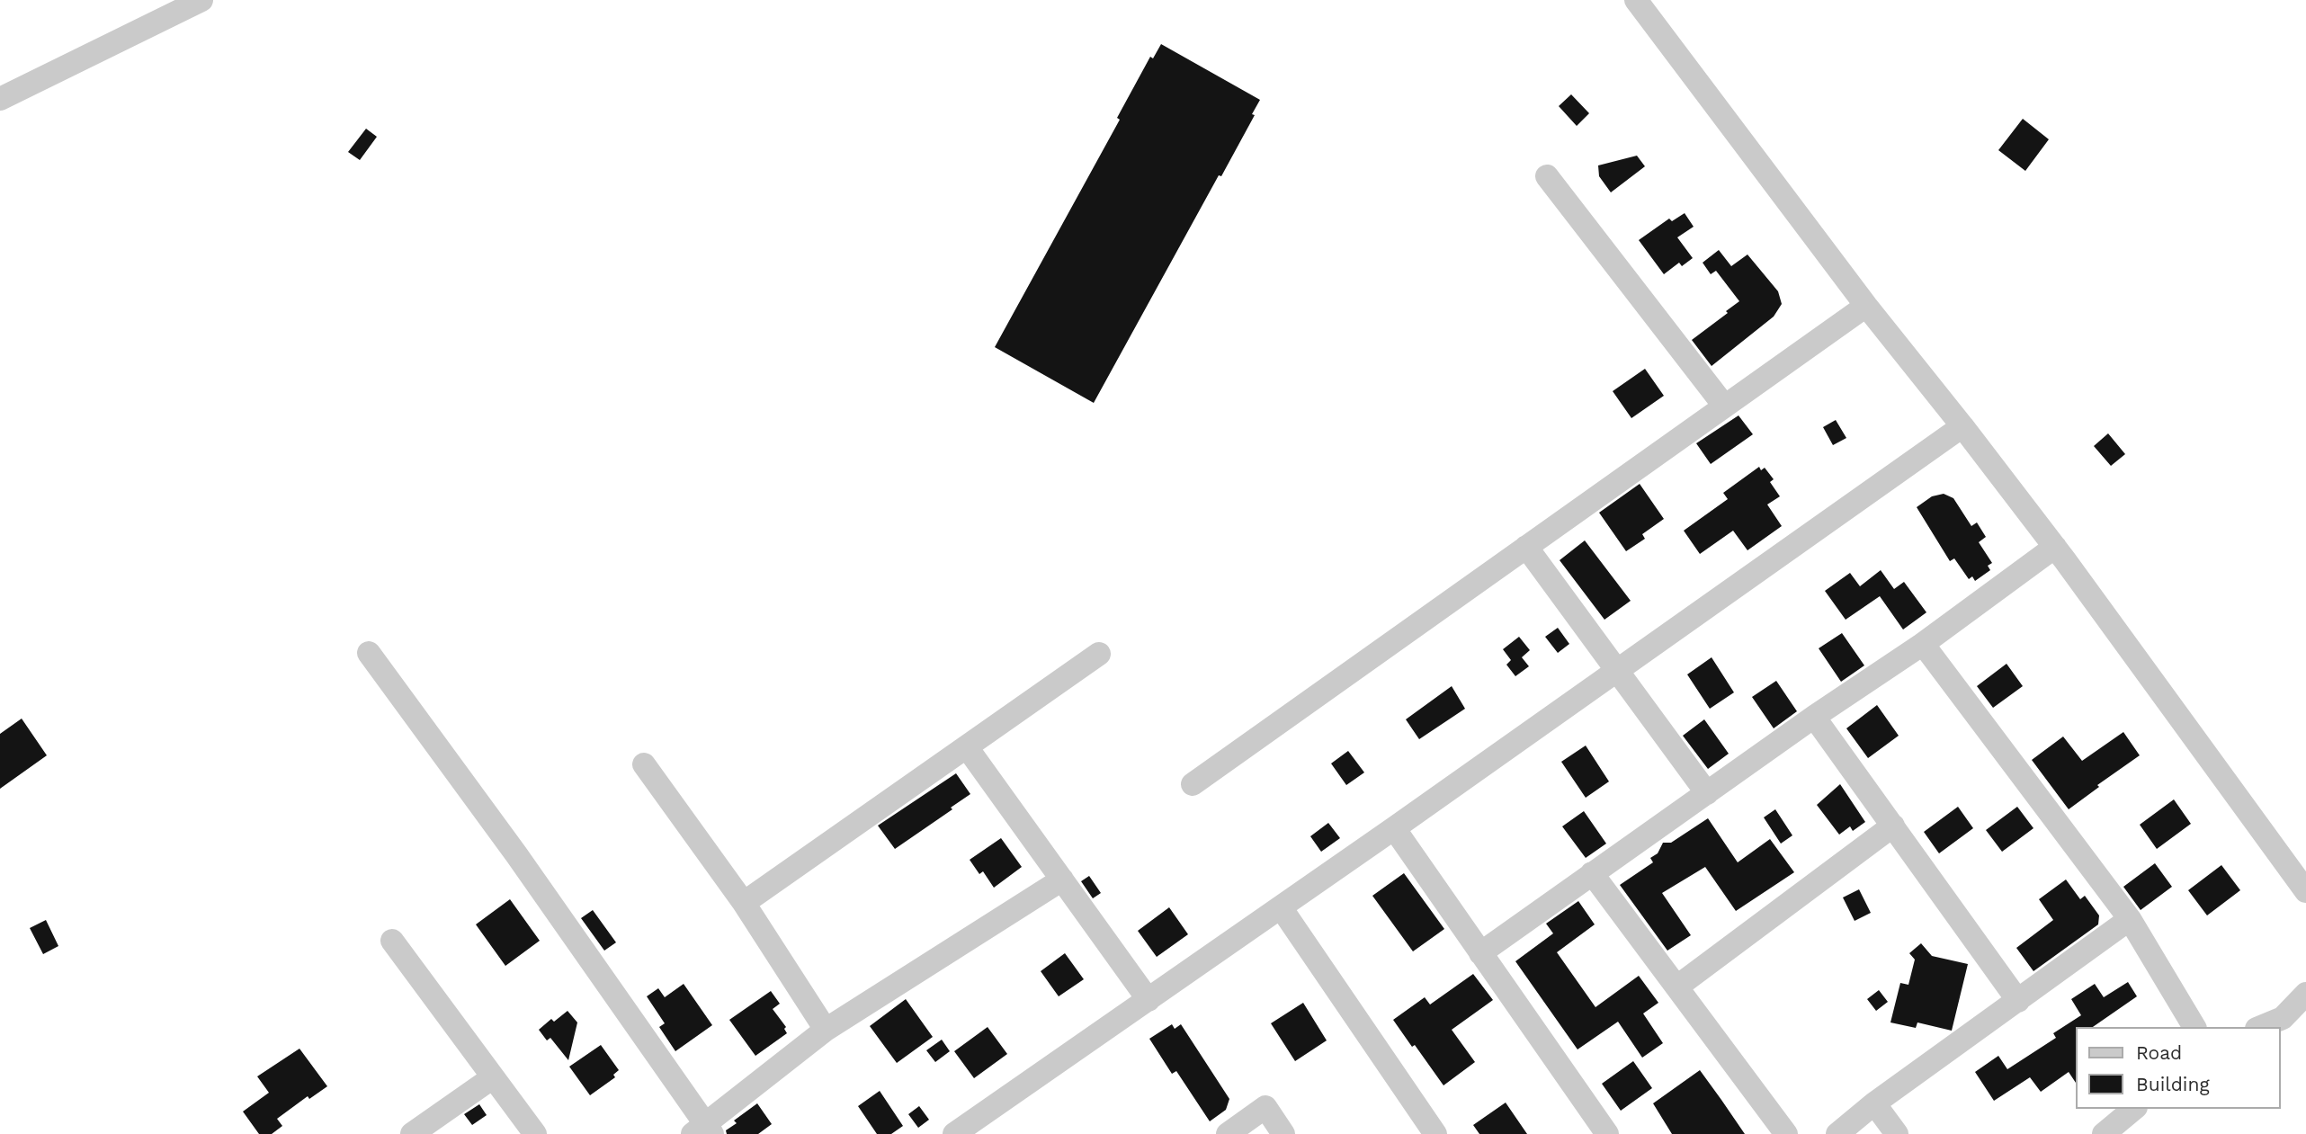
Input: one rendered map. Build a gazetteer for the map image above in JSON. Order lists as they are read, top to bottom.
{
  "legend": ["Road", "Building"]
}
